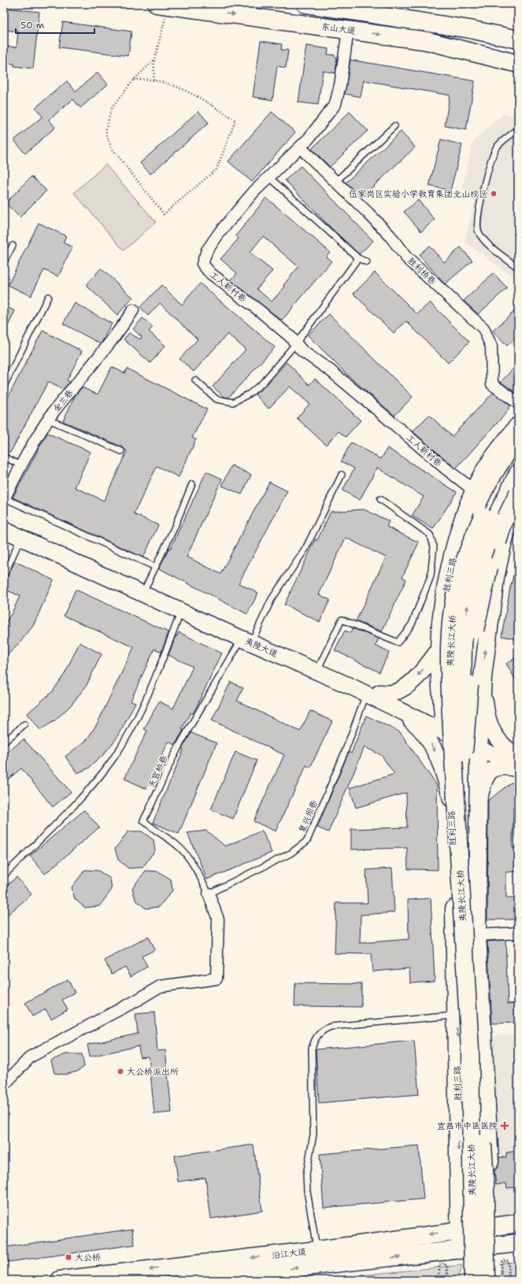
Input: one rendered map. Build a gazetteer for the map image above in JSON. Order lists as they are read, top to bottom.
{
  "streets": {
    "main road": [
      "东山大道",
      "胜利三路",
      "夷陵长江大桥",
      "夷陵大道",
      "沿江大道"
    ],
    "street": ["胜利桥巷", "工人新村巷", "金兰巷"],
    "lane": ["天官桥巷", "复兴坝巷"]
  },
  "crossings": [
    ["东山大道", "工人新村巷"],
    ["胜利桥巷", "工人新村巷"],
    ["工人新村巷", "胜利三路"],
    ["胜利三路", "夷陵大道"],
    ["胜利三路", "沿江大道"],
    ["夷陵长江大桥", "夷陵大道"],
    ["夷陵大道", "复兴坝巷"],
    ["天官桥巷", "复兴坝巷"]
  ],
  "places": {
    "other": ["伍家岗区实验小学教育集团北山校区", "大公桥派出所"],
    "health": ["宜昌市中医医院"],
    "transit": ["大公桥"]
  },
  "scale_bar": "50 m"
}
